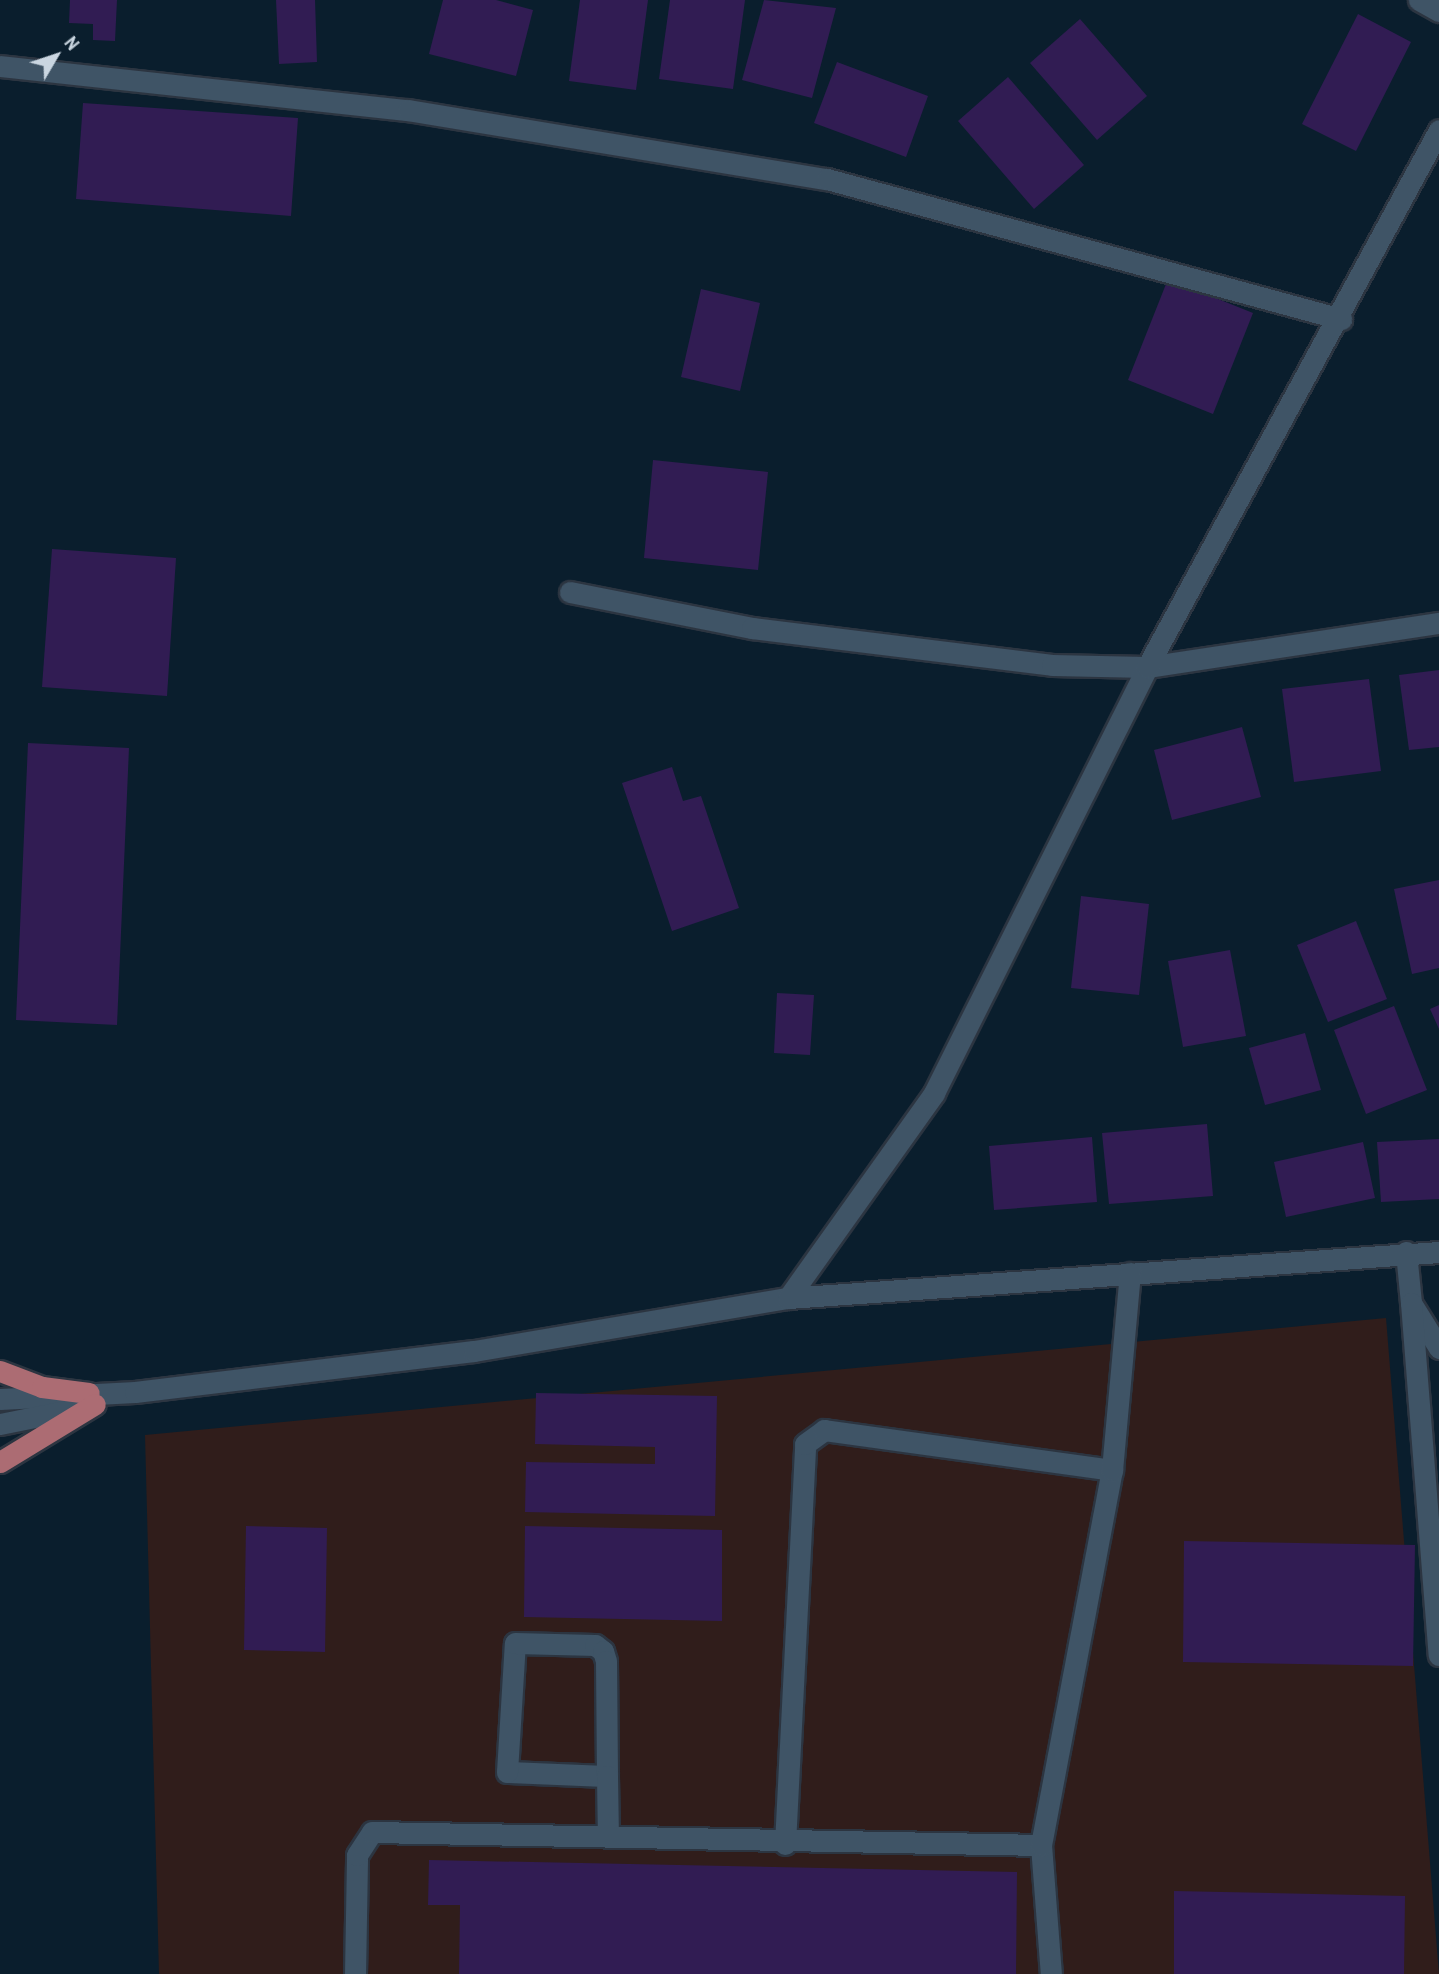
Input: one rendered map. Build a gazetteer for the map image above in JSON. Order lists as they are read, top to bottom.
{
  "north": "top right"
}
